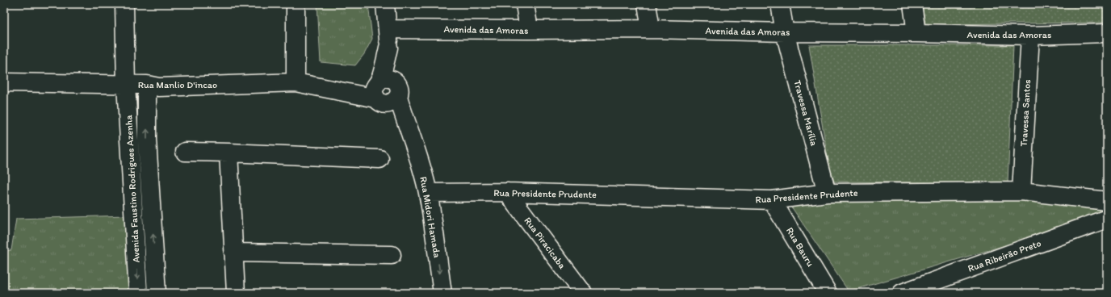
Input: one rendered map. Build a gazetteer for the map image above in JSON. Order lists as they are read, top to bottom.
{
  "streets": {
    "street": [
      "Avenida das Amoras",
      "Rua Manlio D'incao",
      "Travessa Marília",
      "Travessa Santos",
      "Avenida Faustino Rodrigues Azenha",
      "Rua Presidente Prudente",
      "Rua Midori Hamada",
      "Rua Piracicaba",
      "Rua Bauru",
      "Rua Ribeirão Preto"
    ]
  },
  "crossings": [
    ["Avenida das Amoras", "Travessa Marília"],
    ["Avenida das Amoras", "Travessa Santos"],
    ["Avenida das Amoras", "Rua Midori Hamada"],
    ["Rua Manlio D'incao", "Avenida Faustino Rodrigues Azenha"],
    ["Rua Manlio D'incao", "Rua Midori Hamada"],
    ["Travessa Marília", "Rua Presidente Prudente"],
    ["Travessa Santos", "Rua Presidente Prudente"],
    ["Rua Presidente Prudente", "Rua Midori Hamada"],
    ["Rua Presidente Prudente", "Rua Piracicaba"],
    ["Rua Presidente Prudente", "Rua Bauru"]
  ]
}
